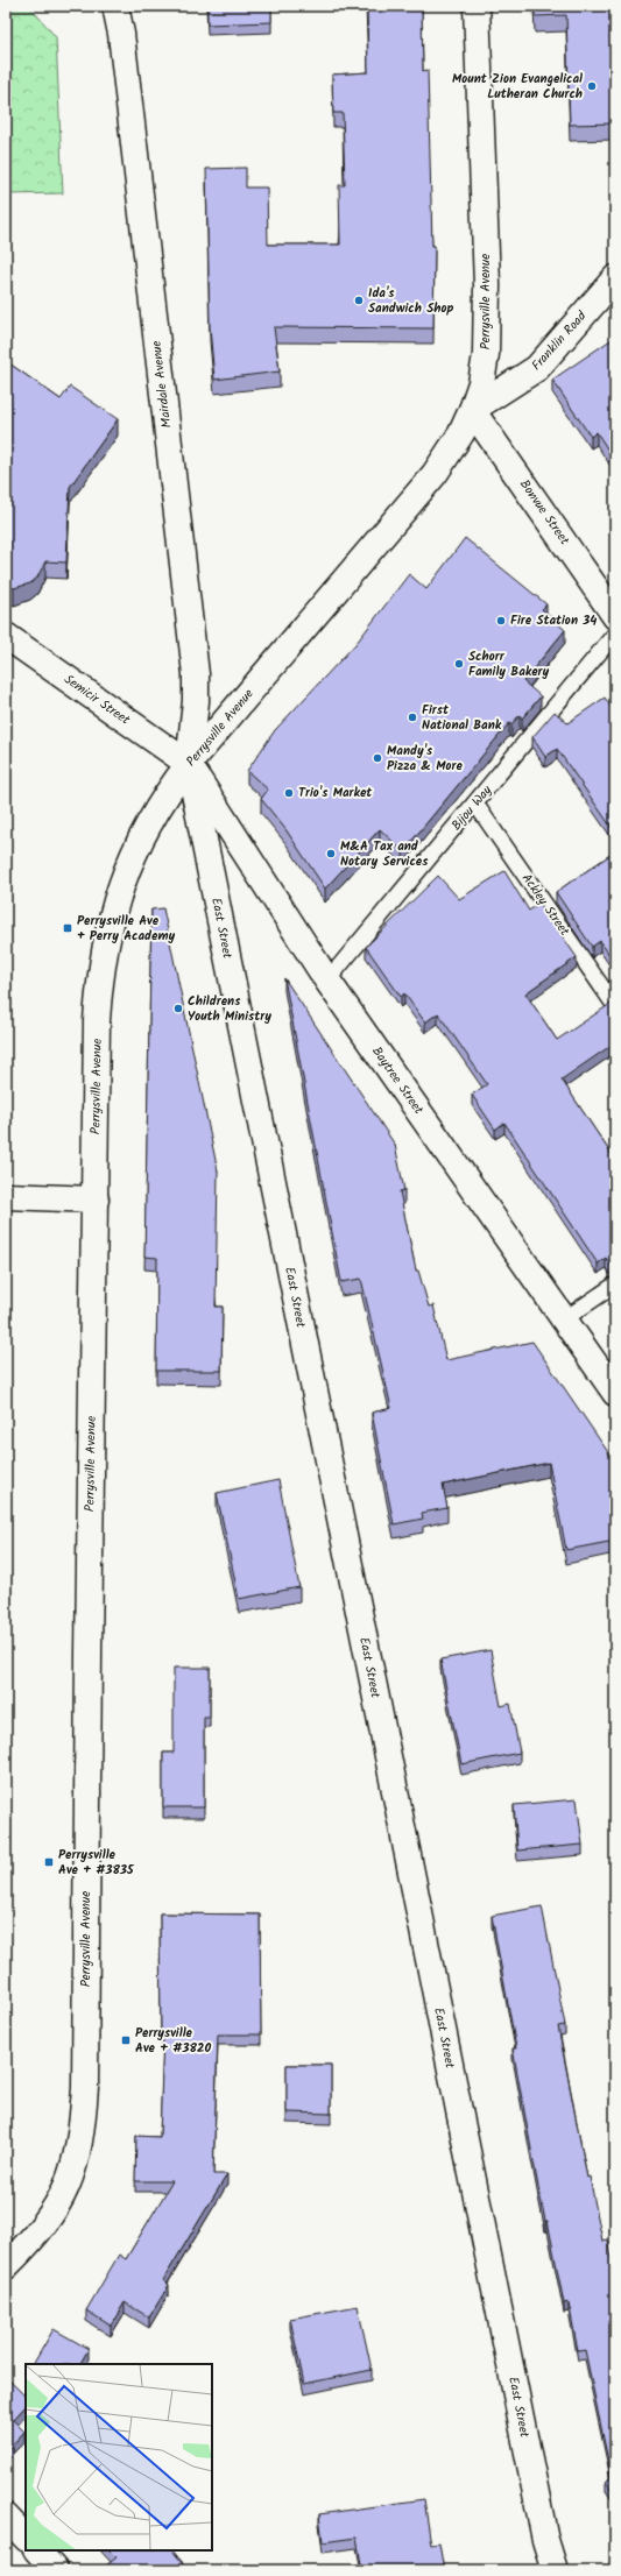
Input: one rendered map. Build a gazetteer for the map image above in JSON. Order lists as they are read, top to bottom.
{
  "streets": {
    "street": [
      "Perrysville Avenue",
      "Franklin Road",
      "Mairdale Avenue",
      "Bonvue Street",
      "Semicir Street",
      "East Street",
      "Baytree Street"
    ],
    "lane": ["Bijou Way", "Ackley Street"]
  },
  "crossings": [
    ["Perrysville Avenue", "Franklin Road"],
    ["Perrysville Avenue", "Mairdale Avenue"],
    ["Perrysville Avenue", "Bonvue Street"],
    ["Perrysville Avenue", "Semicir Street"],
    ["Perrysville Avenue", "East Street"],
    ["Perrysville Avenue", "Baytree Street"],
    ["Franklin Road", "Bonvue Street"],
    ["Mairdale Avenue", "Semicir Street"],
    ["Mairdale Avenue", "East Street"],
    ["Mairdale Avenue", "Baytree Street"],
    ["Semicir Street", "East Street"],
    ["Semicir Street", "Baytree Street"],
    ["Bijou Way", "Ackley Street"],
    ["Bijou Way", "Baytree Street"],
    ["East Street", "Baytree Street"]
  ],
  "places": {
    "other": [
      "Mount Zion Evangelical Lutheran Church",
      "Ida's Sandwich Shop",
      "Fire Station 34",
      "Schorr Family Bakery",
      "First National Bank",
      "Mandy's Pizza & More",
      "Trio's Market",
      "M&A Tax and Notary Services",
      "Childrens Youth Ministry"
    ],
    "transit": ["Perrysville Ave + Perry Academy", "Perrysville Ave + #3835", "Perrysville Ave + #3820"]
  }
}
